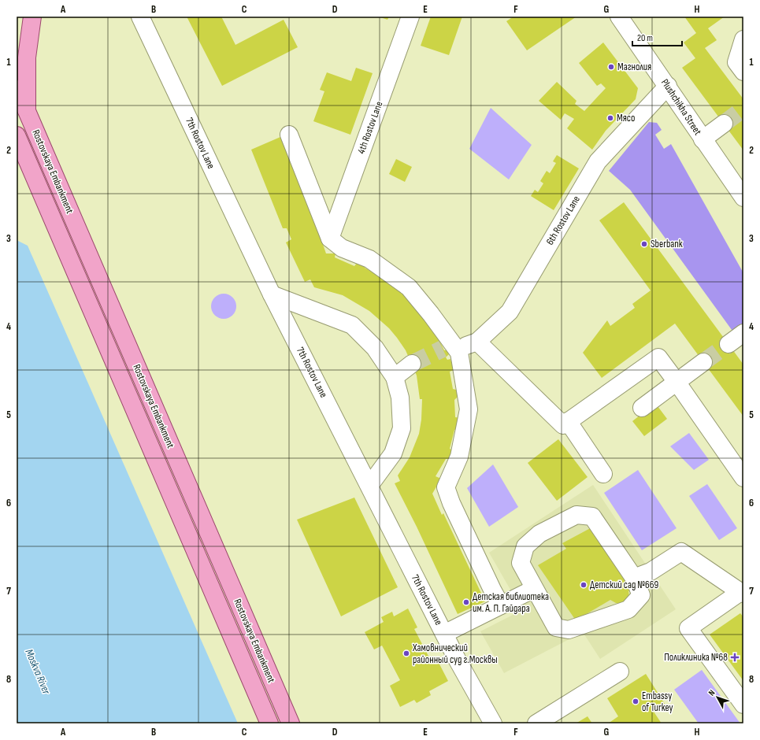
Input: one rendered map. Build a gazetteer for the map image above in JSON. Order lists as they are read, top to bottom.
{
  "streets": {
    "main road": ["Rostovskaya Embankment"],
    "street": [
      "Plushchikha Street",
      "4th Rostov Lane",
      "7th Rostov Lane",
      "6th Rostov Lane"
    ]
  },
  "crossings": [
    ["Plushchikha Street", "6th Rostov Lane"]
  ],
  "water": ["Moskva River"],
  "places": {
    "other": [
      "Магнолия",
      "Мясо",
      "Sberbank",
      "Детский сад №669",
      "Детская библиотека им. А. П. Гайдара",
      "Хамовнический районный суд г.Москвы",
      "Embassy of Turkey"
    ],
    "health": ["Поликлиника №68"]
  },
  "scale_bar": "20 m",
  "north": "top left",
  "grid": {
    "columns": [
      "A",
      "B",
      "C",
      "D",
      "E",
      "F",
      "G",
      "H"
    ],
    "rows": [
      "1",
      "2",
      "3",
      "4",
      "5",
      "6",
      "7",
      "8"
    ]
  }
}
